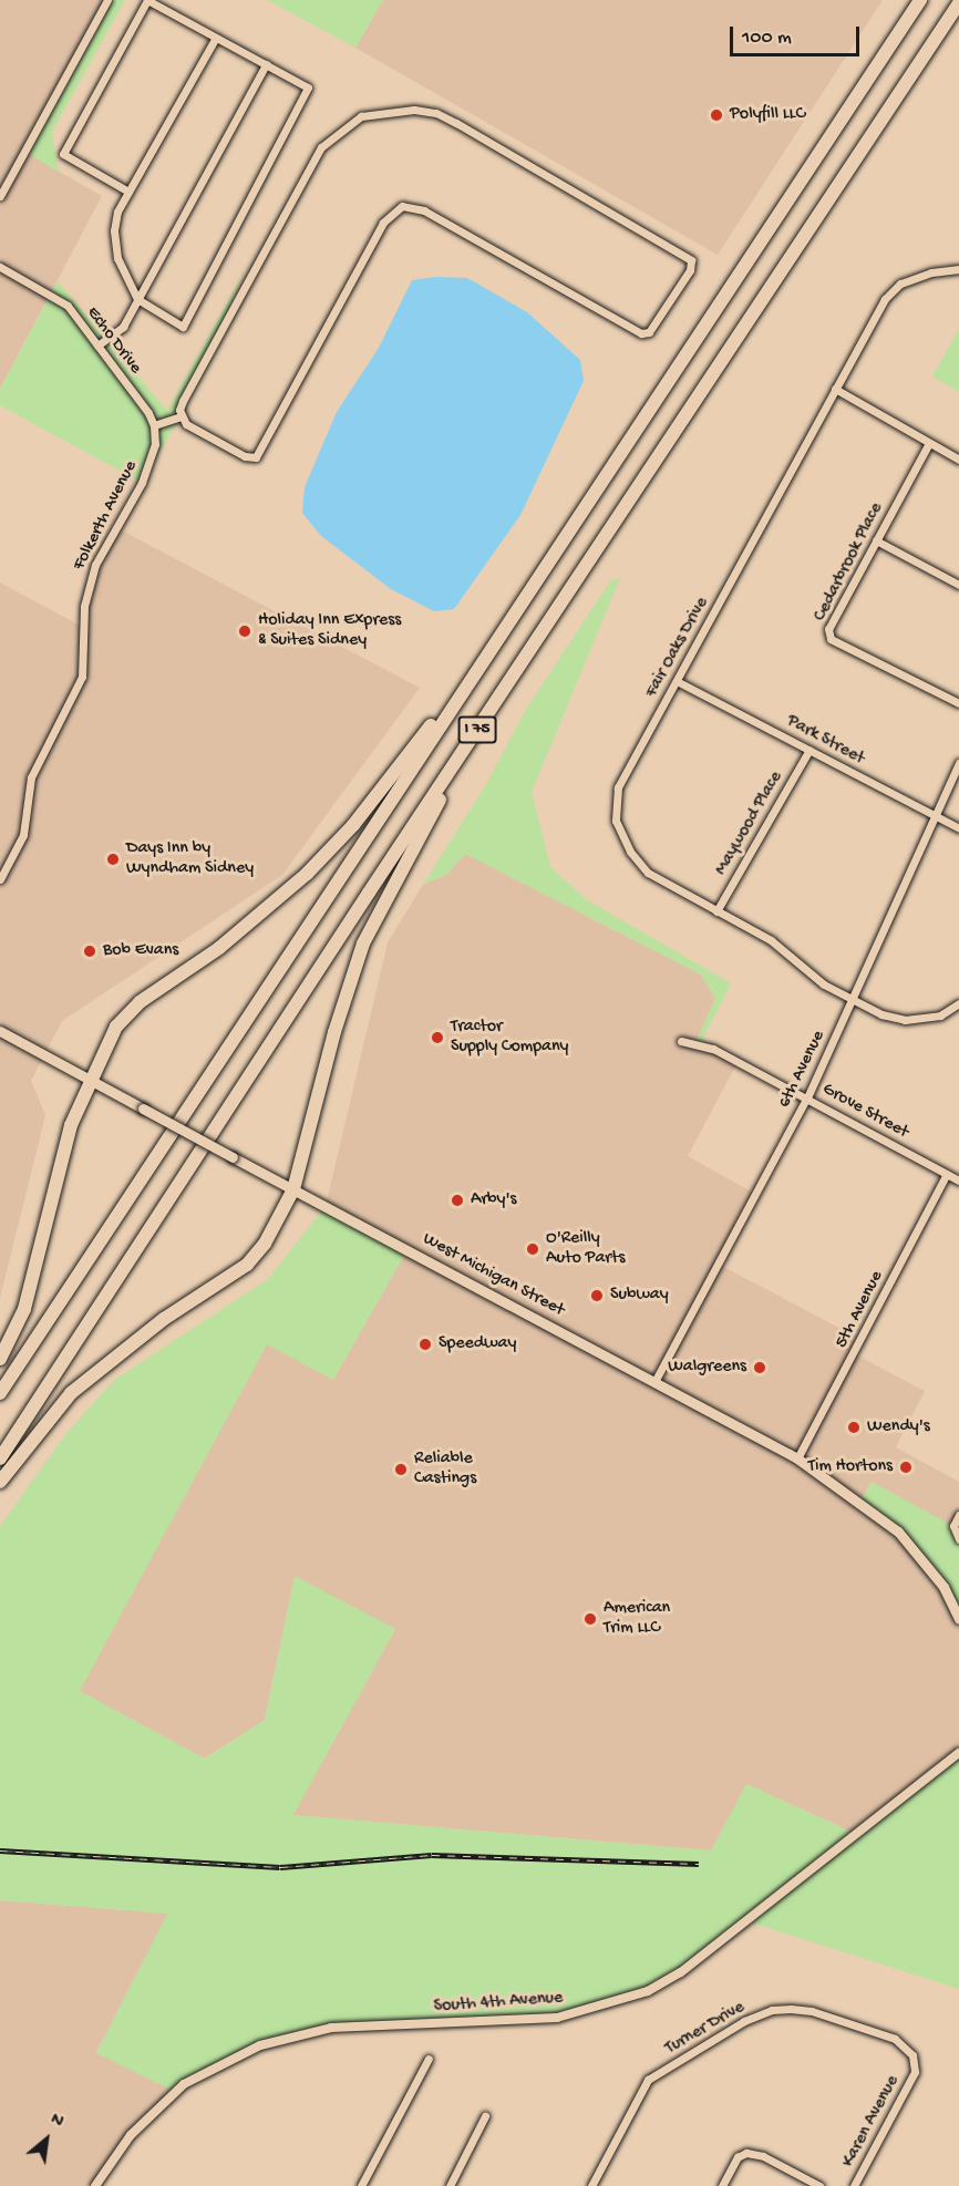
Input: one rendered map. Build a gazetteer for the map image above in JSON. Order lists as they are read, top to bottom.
{
  "streets": {
    "highway": ["I 75"],
    "main road": ["West Michigan Street"],
    "street": [
      "Echo Drive",
      "Folkerth Avenue",
      "Cedarbrook Place",
      "Fair Oaks Drive",
      "Park Street",
      "Maywood Place",
      "6th Avenue",
      "Grove Street",
      "5th Avenue",
      "South 4th Avenue",
      "Turner Drive",
      "Karen Avenue"
    ]
  },
  "crossings": [
    ["Echo Drive", "Folkerth Avenue"],
    ["Fair Oaks Drive", "Park Street"],
    ["Fair Oaks Drive", "Maywood Place"],
    ["Fair Oaks Drive", "6th Avenue"],
    ["Park Street", "Maywood Place"],
    ["Park Street", "6th Avenue"],
    ["6th Avenue", "Grove Street"],
    ["6th Avenue", "West Michigan Street"],
    ["Grove Street", "5th Avenue"],
    ["West Michigan Street", "5th Avenue"],
    ["Turner Drive", "Karen Avenue"]
  ],
  "places": [
    "Polyfill LLC",
    "Holiday Inn Express & Suites Sidney",
    "Days Inn by Wyndham Sidney",
    "Bob Evans",
    "Tractor Supply Company",
    "Arby's",
    "O'Reilly Auto Parts",
    "Subway",
    "Speedway",
    "Walgreens",
    "Wendy's",
    "Tim Hortons",
    "Reliable Castings",
    "American Trim LLC"
  ],
  "scale_bar": "100 m",
  "north": "top right"
}
